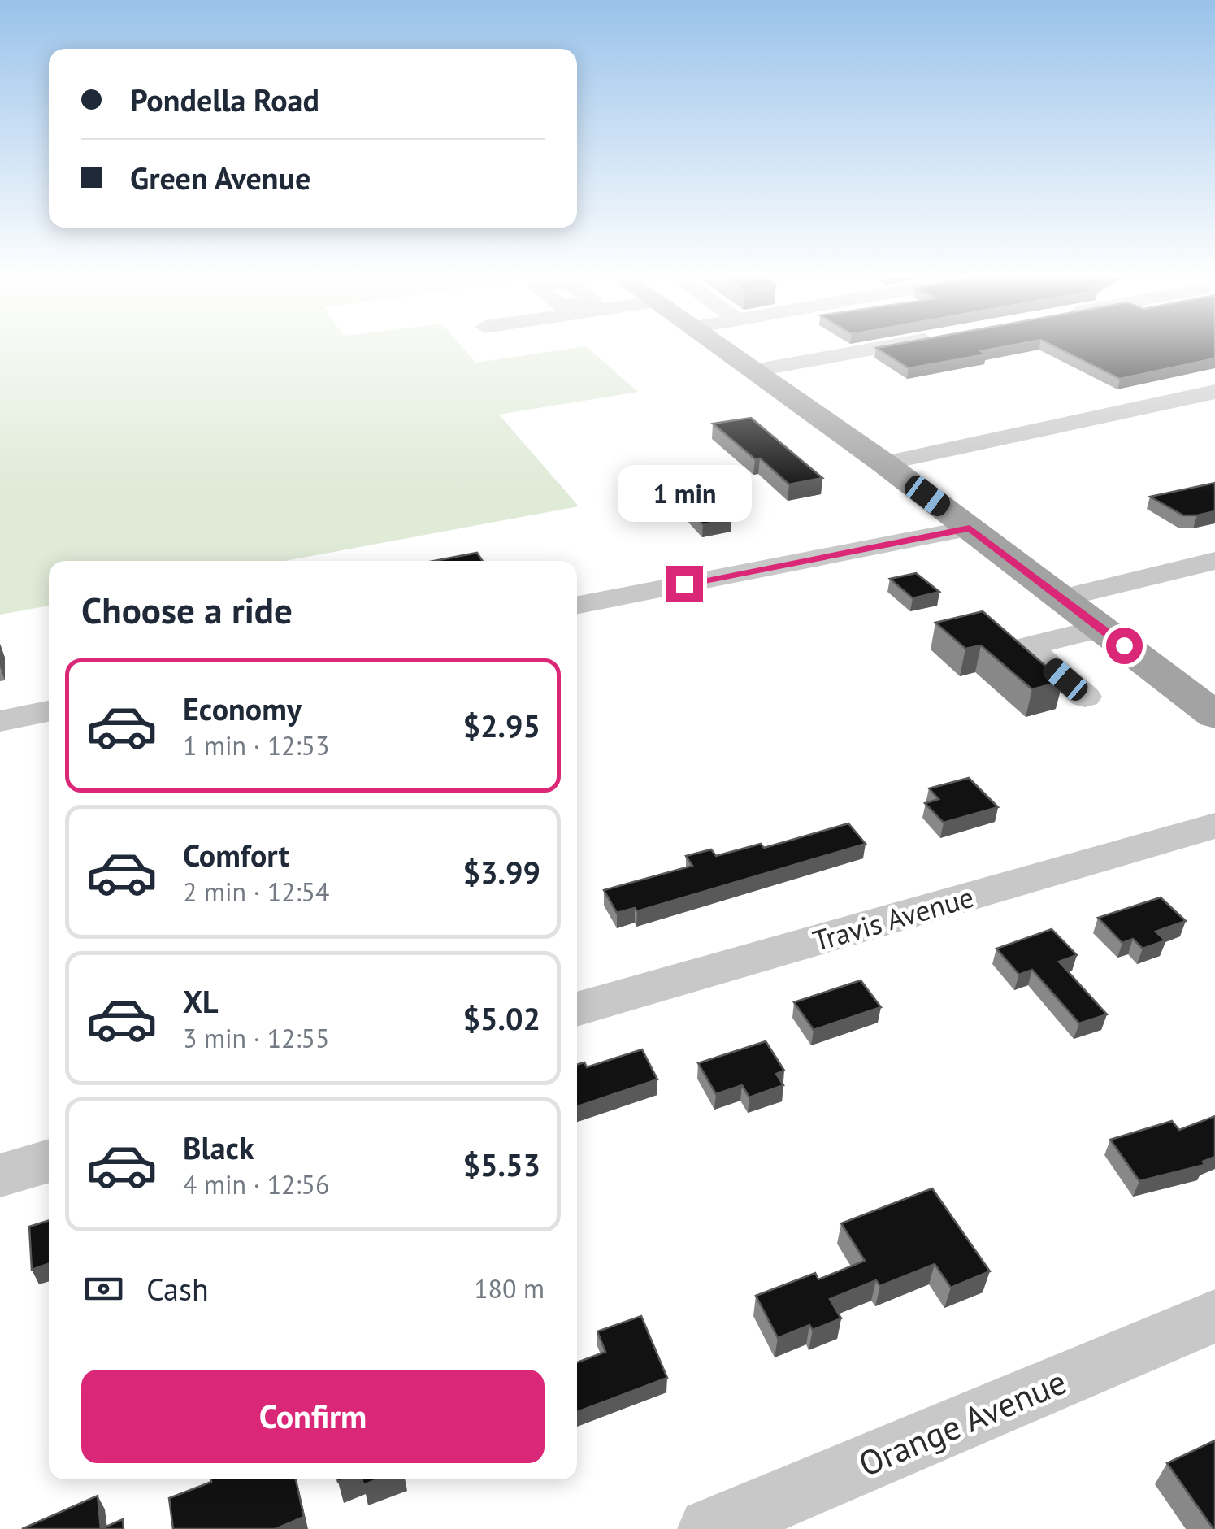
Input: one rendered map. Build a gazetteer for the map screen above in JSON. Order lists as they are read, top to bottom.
{
  "streets": {
    "street": ["Travis Avenue", "Orange Avenue"]
  },
  "page": {
    "banner": ["Pondella Road", "Green Avenue"],
    "bubble": "1 min",
    "heading": "Choose a ride",
    "list": [
      {
        "name": "Economy",
        "note": "1 min · 12:53",
        "value": "$2.95"
      },
      {
        "name": "Comfort",
        "note": "2 min · 12:54",
        "value": "$3.99"
      },
      {
        "name": "XL",
        "note": "3 min · 12:55",
        "value": "$5.02"
      },
      {
        "name": "Black",
        "note": "4 min · 12:56",
        "value": "$5.53"
      }
    ],
    "pay": ["Cash", "180 m"],
    "buttons": "Confirm"
  }
}
